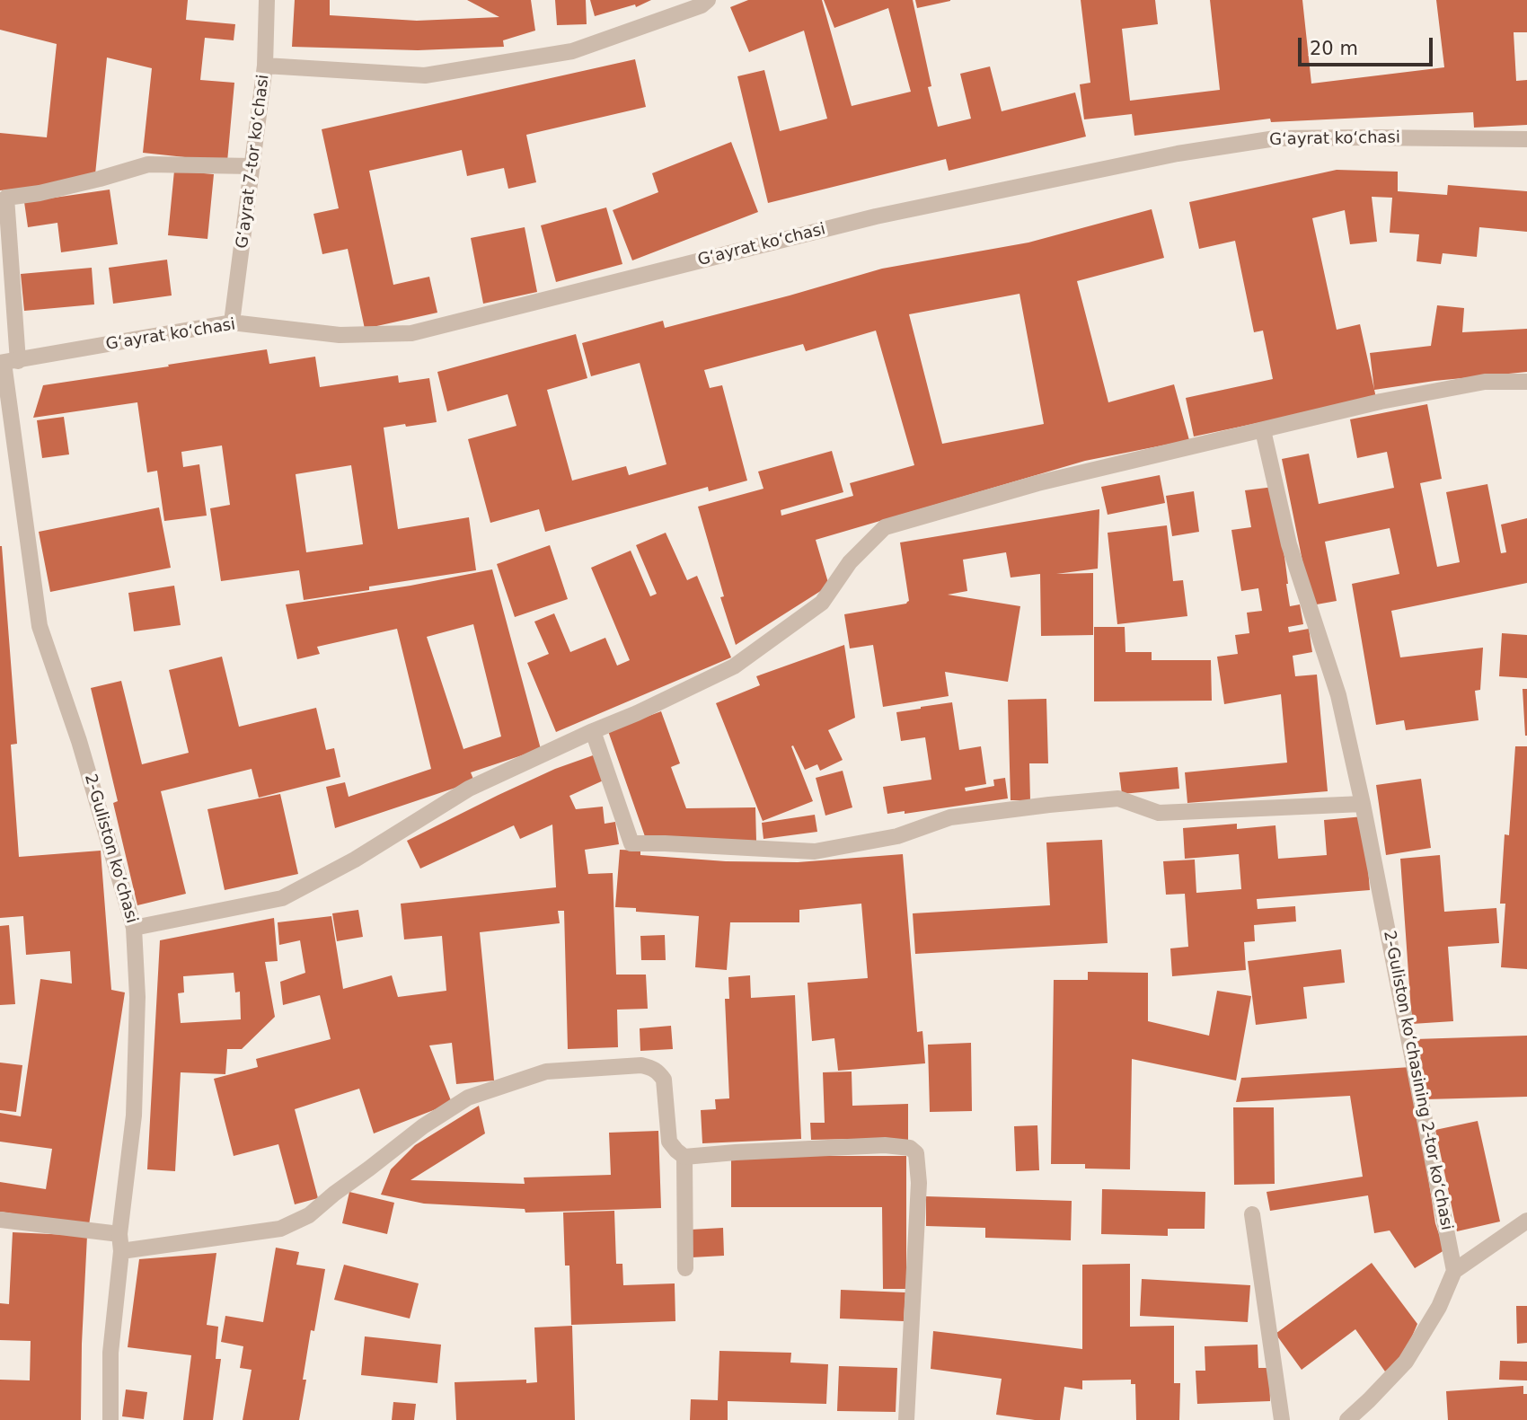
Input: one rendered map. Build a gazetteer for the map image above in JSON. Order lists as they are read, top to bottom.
{
  "streets": {
    "street": [
      "Gʻayrat koʻchasi",
      "Gʻayrat 7-tor koʻchasi",
      "2-Guliston koʻchasi",
      "2-Guliston koʻchasining 2-tor koʻchasi"
    ]
  },
  "crossings": [
    ["Gʻayrat koʻchasi", "Gʻayrat 7-tor koʻchasi"],
    ["Gʻayrat koʻchasi", "2-Guliston koʻchasi"]
  ],
  "scale_bar": "20 m"
}
